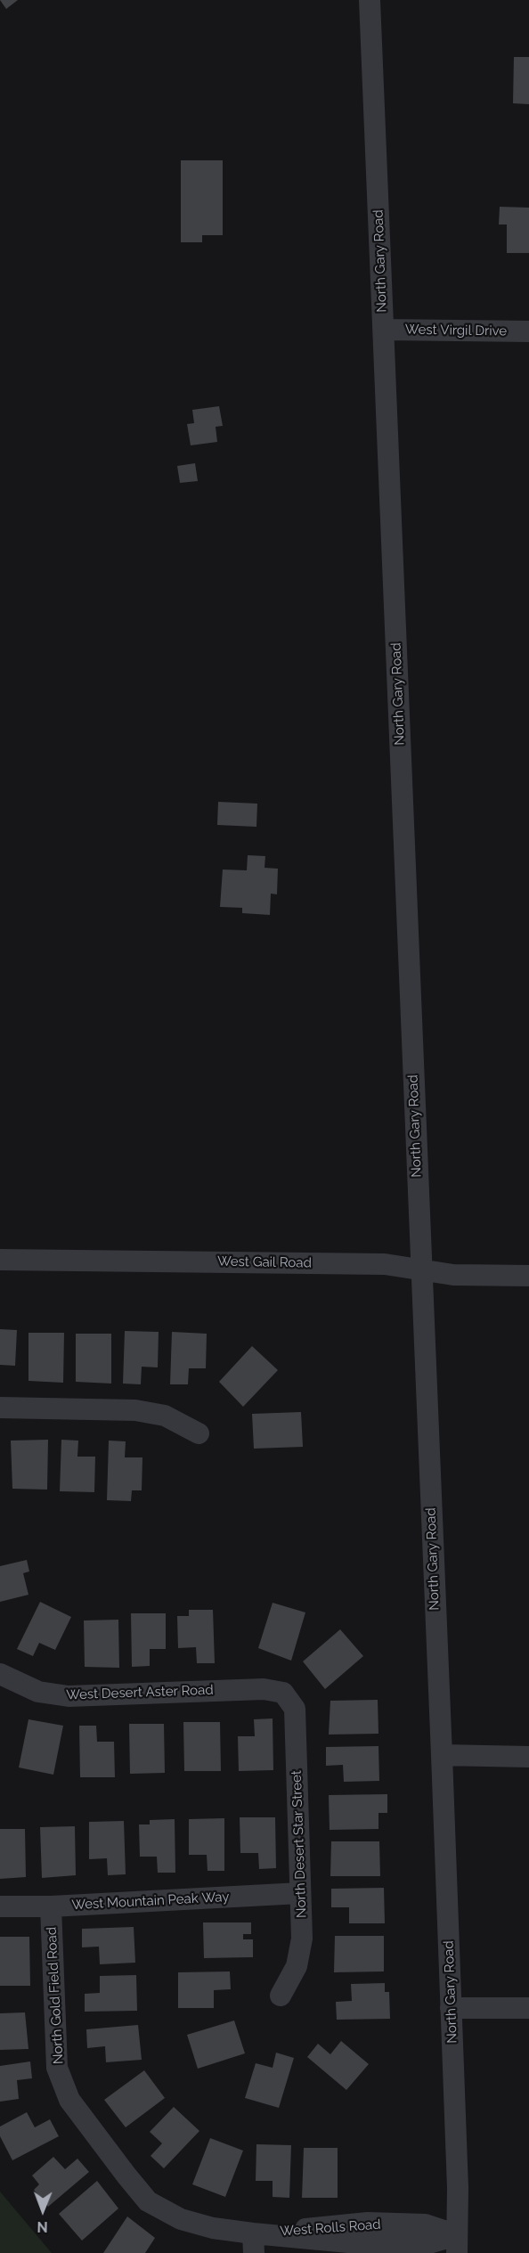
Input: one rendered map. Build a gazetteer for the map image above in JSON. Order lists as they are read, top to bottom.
{
  "streets": {
    "street": [
      "North Gary Road",
      "West Virgil Drive",
      "West Gail Road",
      "West Desert Aster Road",
      "North Desert Star Street",
      "West Mountain Peak Way",
      "North Gold Field Road",
      "West Rolls Road"
    ]
  },
  "crossings": [
    ["North Gary Road", "West Virgil Drive"],
    ["North Gary Road", "West Gail Road"],
    ["North Gary Road", "West Rolls Road"],
    ["West Desert Aster Road", "North Desert Star Street"],
    ["North Desert Star Street", "West Mountain Peak Way"],
    ["West Mountain Peak Way", "North Gold Field Road"],
    ["North Gold Field Road", "West Rolls Road"]
  ],
  "north": "bottom"
}
